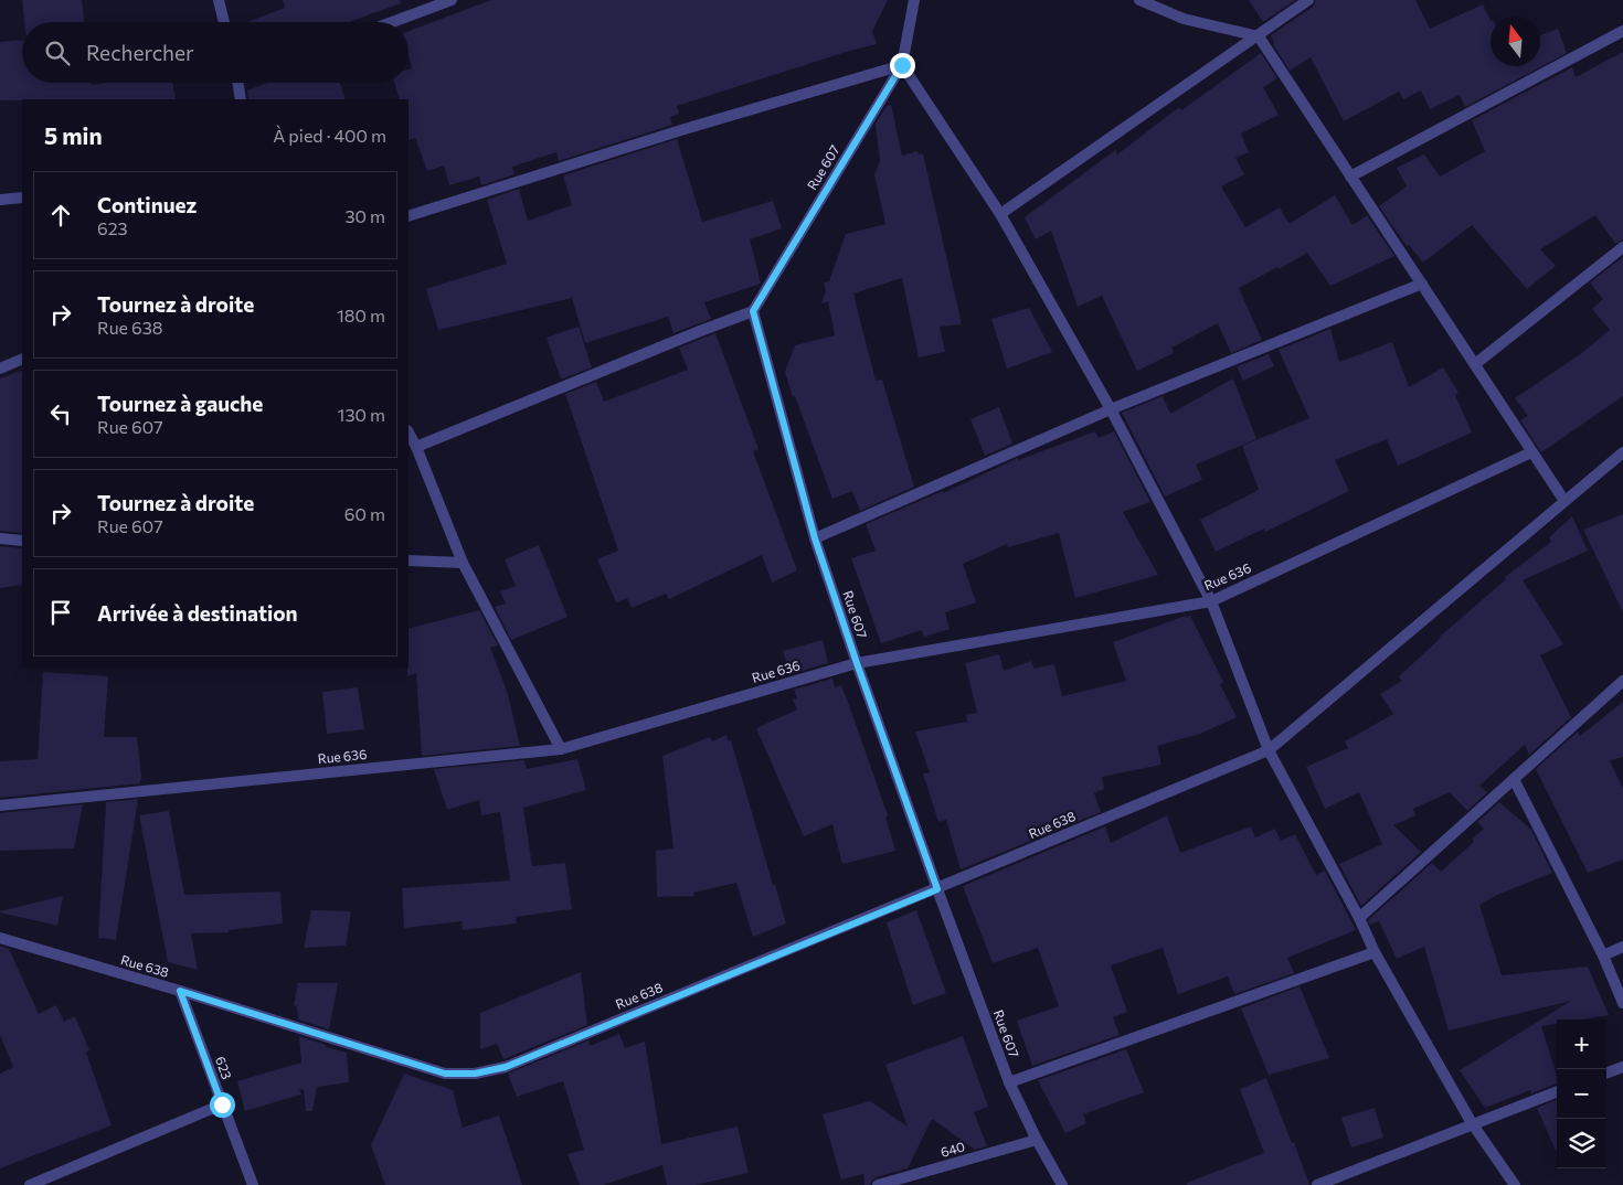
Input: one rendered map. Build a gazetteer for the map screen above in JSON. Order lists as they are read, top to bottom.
{
  "streets": {
    "street": [
      "Rue 607",
      "Rue 636",
      "Rue 638",
      "623",
      "640"
    ]
  },
  "crossings": [
    ["Rue 607", "Rue 636"],
    ["Rue 607", "Rue 638"],
    ["Rue 607", "640"],
    ["Rue 638", "623"]
  ],
  "north": "top",
  "page": {
    "search": "Rechercher",
    "heading": ["5 min", "À pied · 400 m"],
    "list": [
      ["Continuez", "623", "30 m"],
      ["Tournez à droite", "Rue 638", "180 m"],
      ["Tournez à gauche", "Rue 607", "130 m"],
      ["Tournez à droite", "Rue 607", "60 m"],
      "Arrivée à destination"
    ],
    "map_buttons": ["+", "−"]
  }
}
